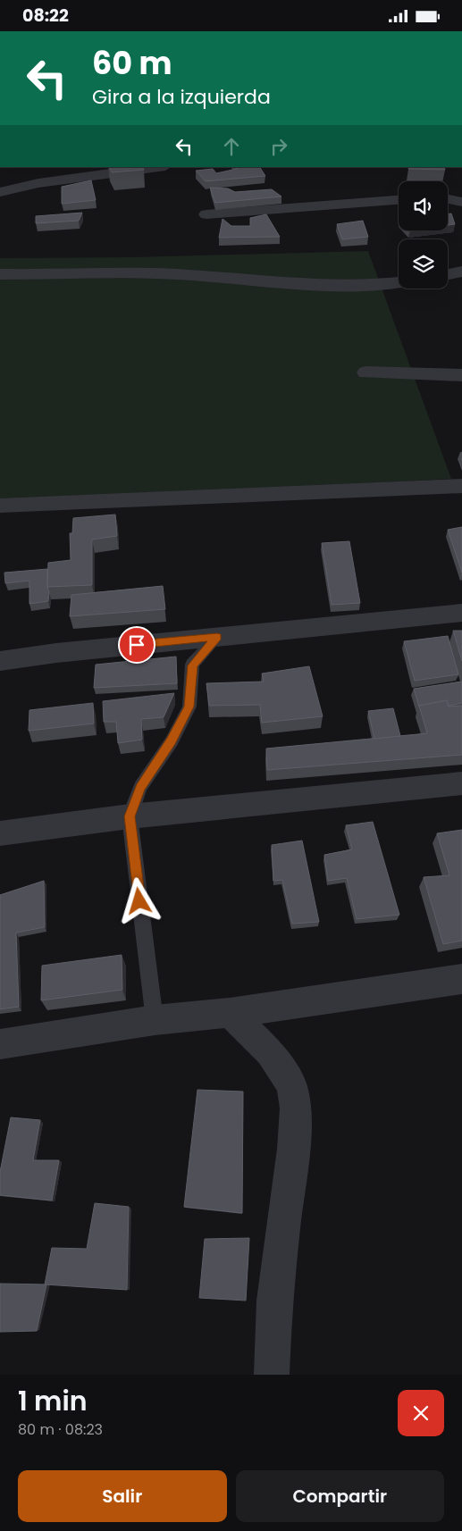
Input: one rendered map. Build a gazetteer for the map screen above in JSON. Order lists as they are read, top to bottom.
{
  "page": {
    "status": "08:22",
    "turn": ["60 m", "Gira a la izquierda"],
    "heading": ["1 min", "80 m · 08:23"],
    "buttons": ["Salir", "Compartir"]
  }
}
